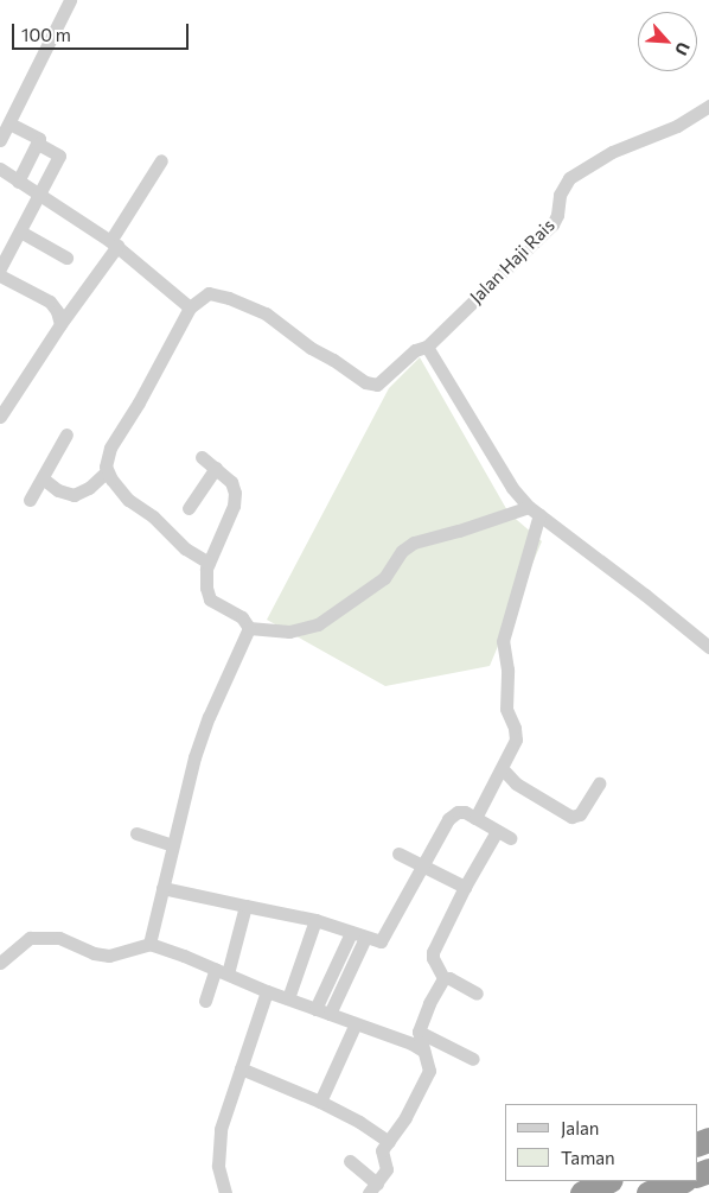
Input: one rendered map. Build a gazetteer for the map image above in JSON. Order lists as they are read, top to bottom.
{
  "streets": {
    "street": ["Jalan Haji Rais"]
  },
  "legend": ["Jalan", "Taman"],
  "scale_bar": "100 m",
  "north": "bottom right"
}
